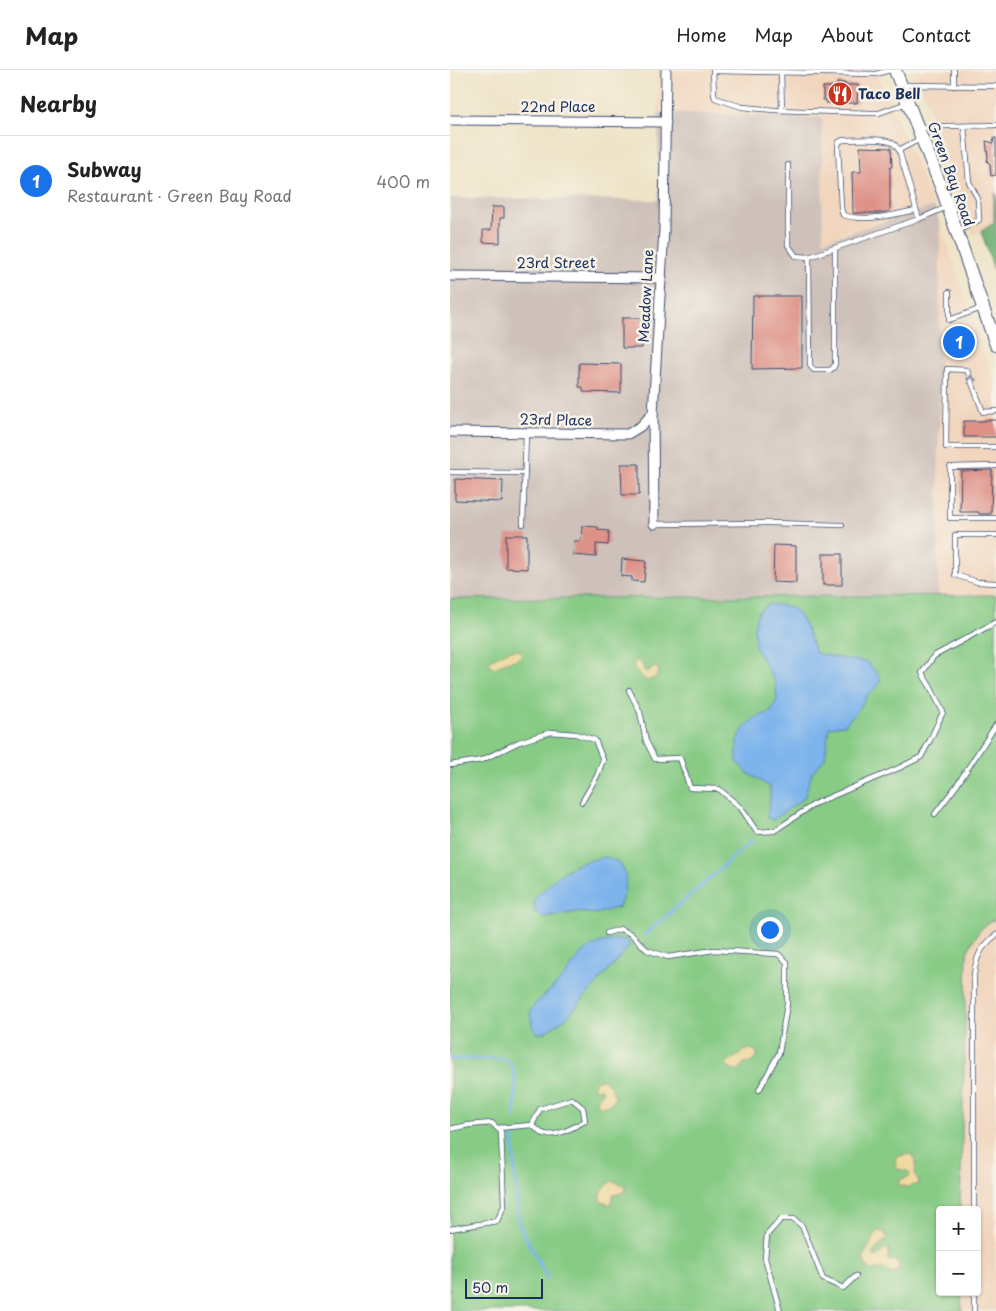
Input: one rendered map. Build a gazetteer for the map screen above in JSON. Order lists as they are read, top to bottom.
{
  "streets": {
    "main road": ["Green Bay Road"],
    "street": [
      "22nd Place",
      "23rd Street",
      "Meadow Lane",
      "23rd Place"
    ]
  },
  "crossings": [
    ["22nd Place", "Meadow Lane"],
    ["23rd Street", "Meadow Lane"],
    ["Meadow Lane", "23rd Place"]
  ],
  "places": {
    "restaurant": ["Taco Bell"]
  },
  "scale_bar": "50 m",
  "page": {
    "header": "Map",
    "nav": [
      "Home",
      "Map",
      "About",
      "Contact"
    ],
    "heading": "Nearby",
    "list": [
      {
        "mark": "1",
        "name": "Subway",
        "note": "Restaurant · Green Bay Road",
        "value": "400 m"
      }
    ],
    "pins": "1",
    "map_buttons": ["+", "−"],
    "scale": "50 m"
  }
}
